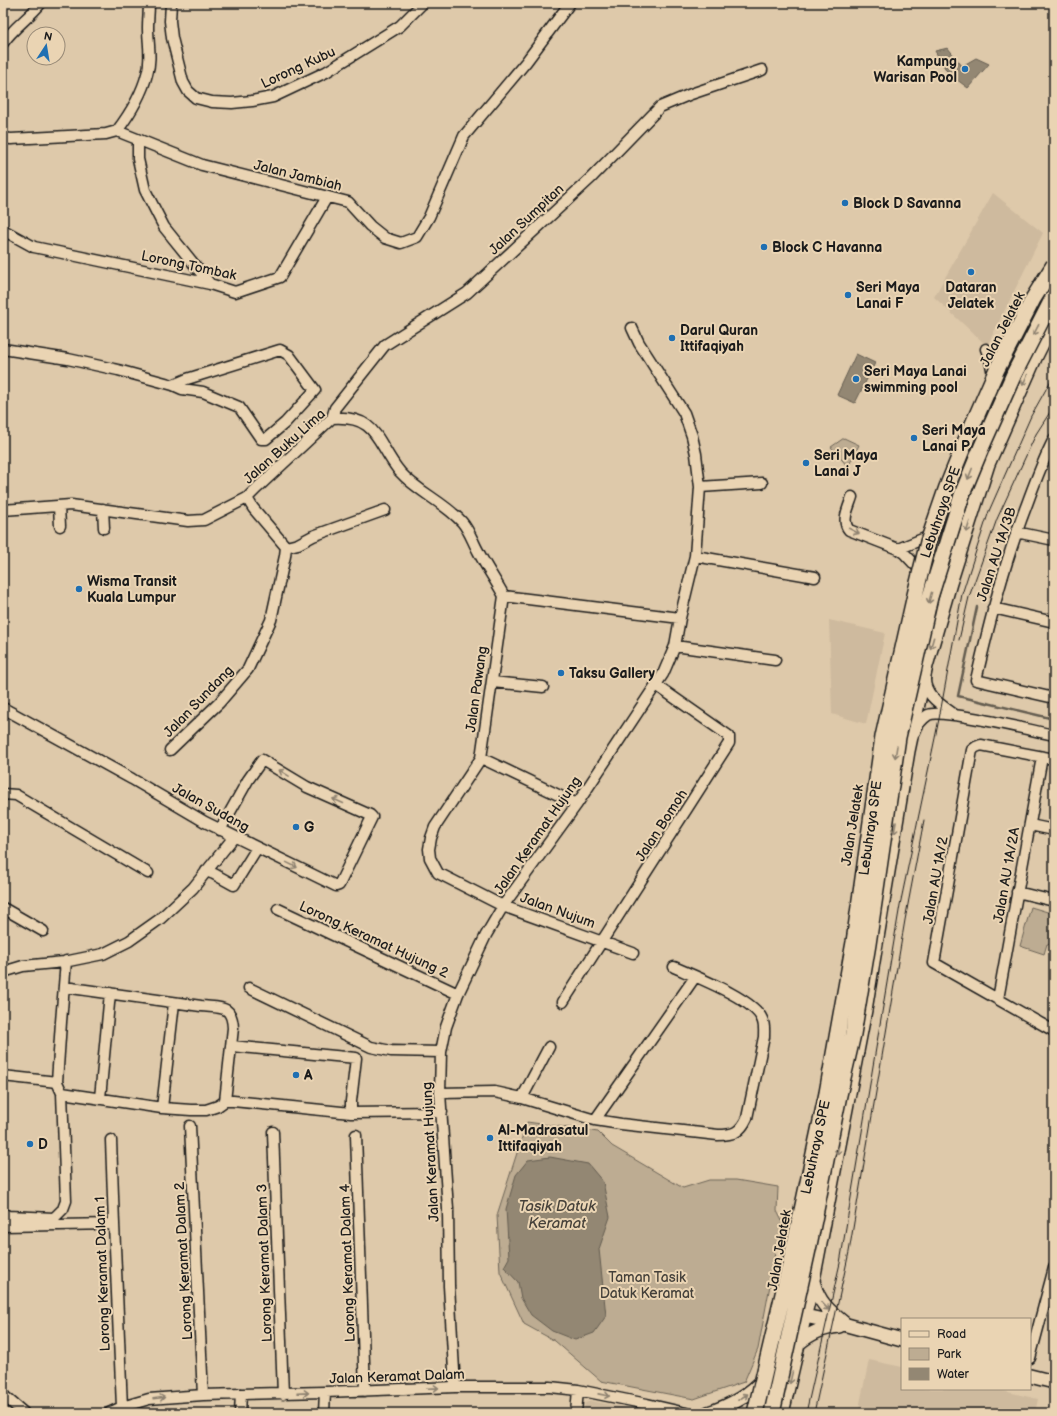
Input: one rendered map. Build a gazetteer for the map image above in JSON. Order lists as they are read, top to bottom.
{
  "streets": {
    "highway": ["Lebuhraya SPE"],
    "main road": ["Jalan Jelatek"],
    "street": [
      "Lorong Kubu",
      "Jalan Jambiah",
      "Jalan Sumpitan",
      "Lorong Tombak",
      "Jalan Buku Lima",
      "Jalan AU 1A/3B",
      "Jalan Pawang",
      "Jalan Sundang",
      "Jalan Sudang",
      "Jalan Bomoh",
      "Jalan Keramat Hujung",
      "Jalan AU 1A/2A",
      "Jalan AU 1A/2",
      "Jalan Nujum",
      "Lorong Keramat Hujung 2",
      "Lorong Keramat Dalam 2",
      "Lorong Keramat Dalam 3",
      "Lorong Keramat Dalam 4",
      "Lorong Keramat Dalam 1",
      "Jalan Keramat Dalam"
    ]
  },
  "crossings": [
    ["Jalan Jambiah", "Lorong Tombak"],
    ["Jalan Sumpitan", "Jalan Buku Lima"],
    ["Jalan Jelatek", "Lebuhraya SPE"],
    ["Jalan Buku Lima", "Jalan Pawang"],
    ["Jalan Pawang", "Jalan Keramat Hujung"],
    ["Jalan Pawang", "Jalan Nujum"],
    ["Jalan Bomoh", "Jalan Keramat Hujung"],
    ["Jalan Bomoh", "Jalan Nujum"],
    ["Jalan Keramat Hujung", "Jalan Nujum"],
    ["Jalan Keramat Hujung", "Lorong Keramat Hujung 2"],
    ["Jalan Keramat Hujung", "Jalan Keramat Dalam"],
    ["Jalan AU 1A/2A", "Jalan AU 1A/2"],
    ["Lorong Keramat Dalam 2", "Jalan Keramat Dalam"],
    ["Lorong Keramat Dalam 3", "Jalan Keramat Dalam"],
    ["Lorong Keramat Dalam 4", "Jalan Keramat Dalam"],
    ["Lorong Keramat Dalam 1", "Jalan Keramat Dalam"]
  ],
  "one_way": ["Jalan Keramat Dalam"],
  "water": ["Tasik Datuk Keramat"],
  "parks": ["Taman Tasik Datuk Keramat"],
  "places": [
    "Kampung Warisan Pool",
    "Block D Savanna",
    "Block C Havanna",
    "Dataran Jelatek",
    "Seri Maya Lanai F",
    "Darul Quran Ittifaqiyah",
    "Seri Maya Lanai swimming pool",
    "Seri Maya Lanai P",
    "Seri Maya Lanai J",
    "Wisma Transit Kuala Lumpur",
    "Taksu Gallery",
    "G",
    "A",
    "Al-Madrasatul Ittifaqiyah",
    "D"
  ],
  "legend": ["Road", "Park", "Water"],
  "north": "top"
}
